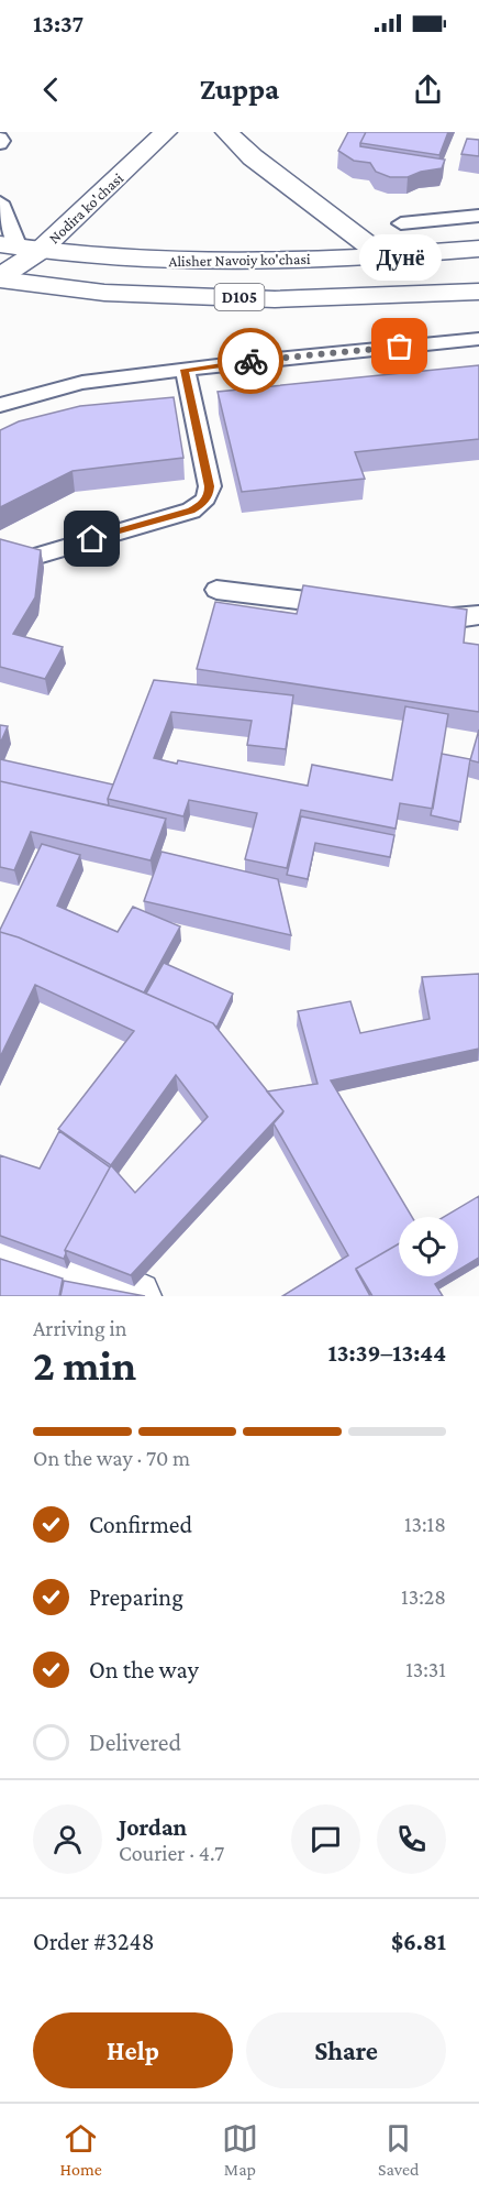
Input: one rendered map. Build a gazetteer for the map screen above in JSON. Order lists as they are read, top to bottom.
{
  "streets": {
    "main road": ["Nodira ko'chasi", "Alisher Navoiy ko'chasi", "D105"]
  },
  "crossings": [
    ["Nodira ko'chasi", "Alisher Navoiy ko'chasi"],
    ["Nodira ko'chasi", "D105"]
  ],
  "places": ["Дунё"],
  "page": {
    "status": "13:37",
    "header": "Zuppa",
    "bubble": "Дунё",
    "heading": ["2 min", "Arriving in", "13:39–13:44"],
    "panel": [
      "Jordan",
      "Courier · 4.7",
      "Order #3248",
      "$6.81"
    ],
    "bar": "On the way · 70 m",
    "list": [
      ["Confirmed", "13:18"],
      ["Preparing", "13:28"],
      ["On the way", "13:31"],
      "Delivered"
    ],
    "buttons": ["Help", "Share"],
    "tabs": ["Home", "Map", "Saved"]
  }
}
